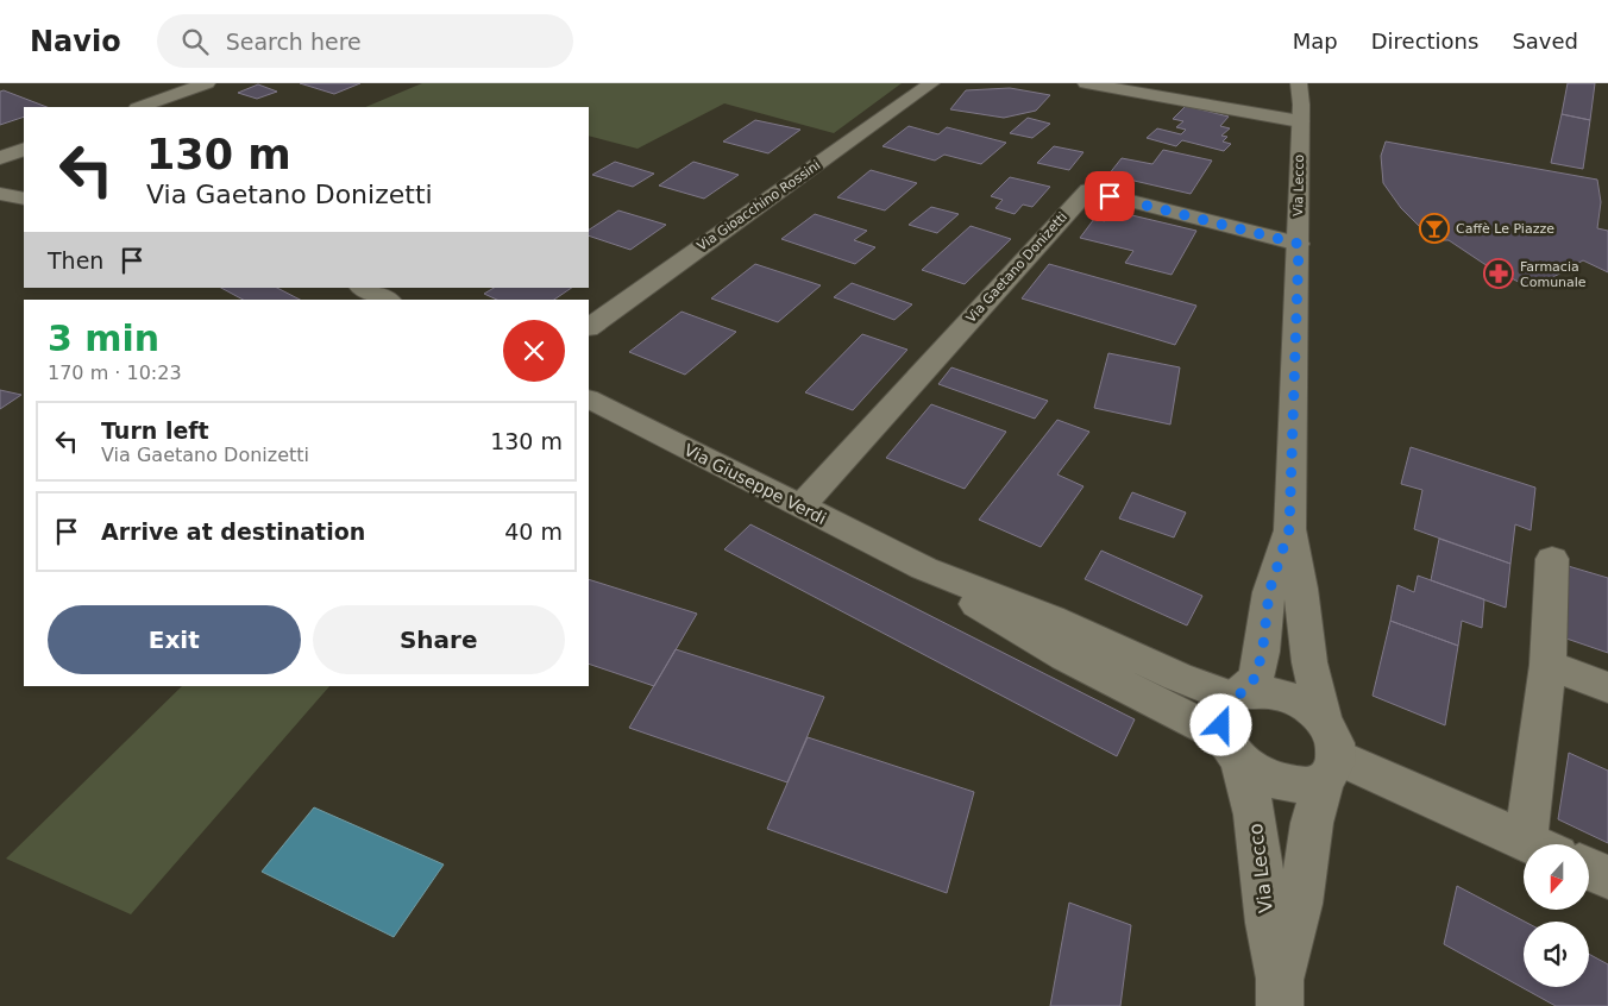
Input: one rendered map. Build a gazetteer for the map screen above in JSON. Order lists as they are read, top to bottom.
{
  "streets": {
    "street": [
      "Via Lecco",
      "Via Gioacchino Rossini",
      "Via Gaetano Donizetti",
      "Via Giuseppe Verdi"
    ]
  },
  "crossings": [
    ["Via Lecco", "Via Gaetano Donizetti"],
    ["Via Lecco", "Via Giuseppe Verdi"],
    ["Via Gaetano Donizetti", "Via Giuseppe Verdi"]
  ],
  "places": {
    "bar": ["Caffè Le Piazze"],
    "pharmacy": ["Farmacia Comunale"]
  },
  "north": "bottom",
  "page": {
    "header": "Navio",
    "search": "Search here",
    "nav": ["Map", "Directions", "Saved"],
    "turn": ["130 m", "Via Gaetano Donizetti"],
    "then": "Then",
    "heading": ["3 min", "170 m · 10:23"],
    "list": [
      {
        "name": "Turn left",
        "note": "Via Gaetano Donizetti",
        "value": "130 m"
      },
      {
        "name": "Arrive at destination",
        "value": "40 m"
      }
    ],
    "buttons": ["Exit", "Share"]
  }
}
